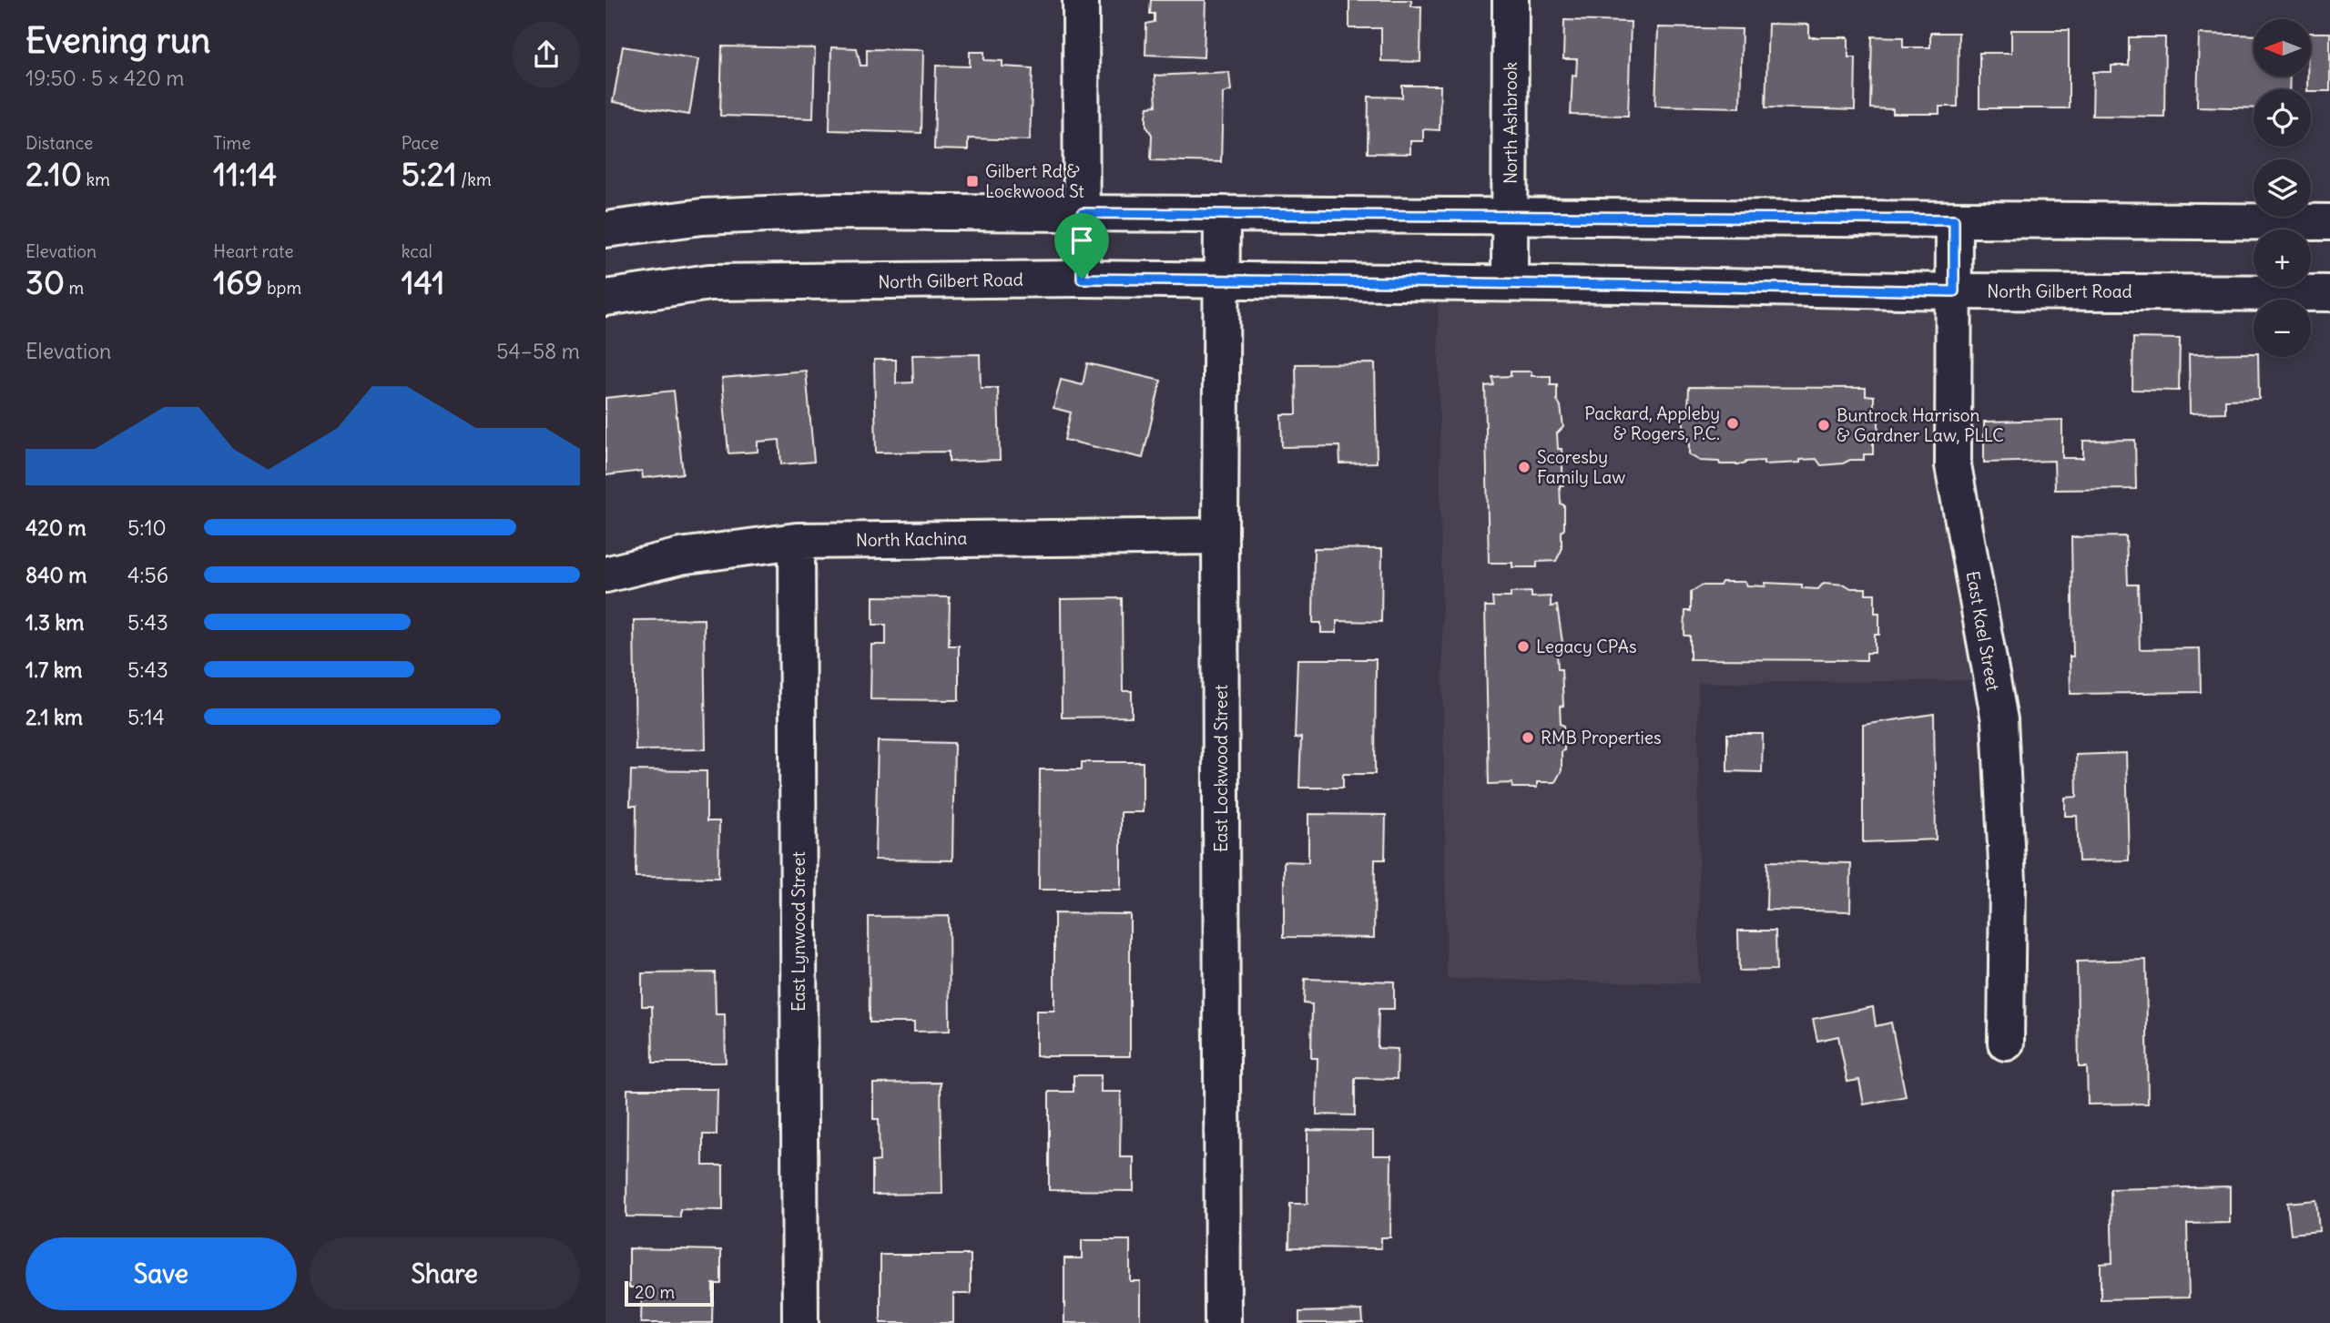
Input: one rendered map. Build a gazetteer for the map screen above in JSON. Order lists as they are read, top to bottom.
{
  "streets": {
    "street": [
      "North Ashbrook",
      "North Gilbert Road",
      "North Kachina",
      "East Kael Street",
      "East Lockwood Street",
      "East Lynwood Street"
    ]
  },
  "crossings": [
    ["North Ashbrook", "North Gilbert Road"],
    ["North Gilbert Road", "East Kael Street"],
    ["North Gilbert Road", "East Lockwood Street"],
    ["North Kachina", "East Lockwood Street"],
    ["North Kachina", "East Lynwood Street"]
  ],
  "places": {
    "transit": ["Gilbert Rd & Lockwood St"],
    "other": [
      "Packard, Appleby & Rogers, P.C.",
      "Buntrock Harrison & Gardner Law, PLLC",
      "Scoresby Family Law",
      "Legacy CPAs",
      "RMB Properties"
    ]
  },
  "scale_bar": "20 m",
  "north": "left",
  "page": {
    "heading": ["Evening run", "19:50 · 5 × 420 m"],
    "map_buttons": ["+", "−"],
    "stats": [
      ["Distance", "2.10 km"],
      ["Time", "11:14"],
      ["Pace", "5:21 /km"],
      ["Elevation", "30 m"],
      ["Heart rate", "169 bpm"],
      ["kcal", "141"]
    ],
    "chart": ["Elevation", "54–58 m"],
    "list": [
      {
        "name": "420 m",
        "note": "5:10"
      },
      {
        "name": "840 m",
        "note": "4:56"
      },
      {
        "name": "1.3 km",
        "note": "5:43"
      },
      {
        "name": "1.7 km",
        "note": "5:43"
      },
      {
        "name": "2.1 km",
        "note": "5:14"
      }
    ],
    "buttons": ["Save", "Share"],
    "scale": "20 m"
  }
}
